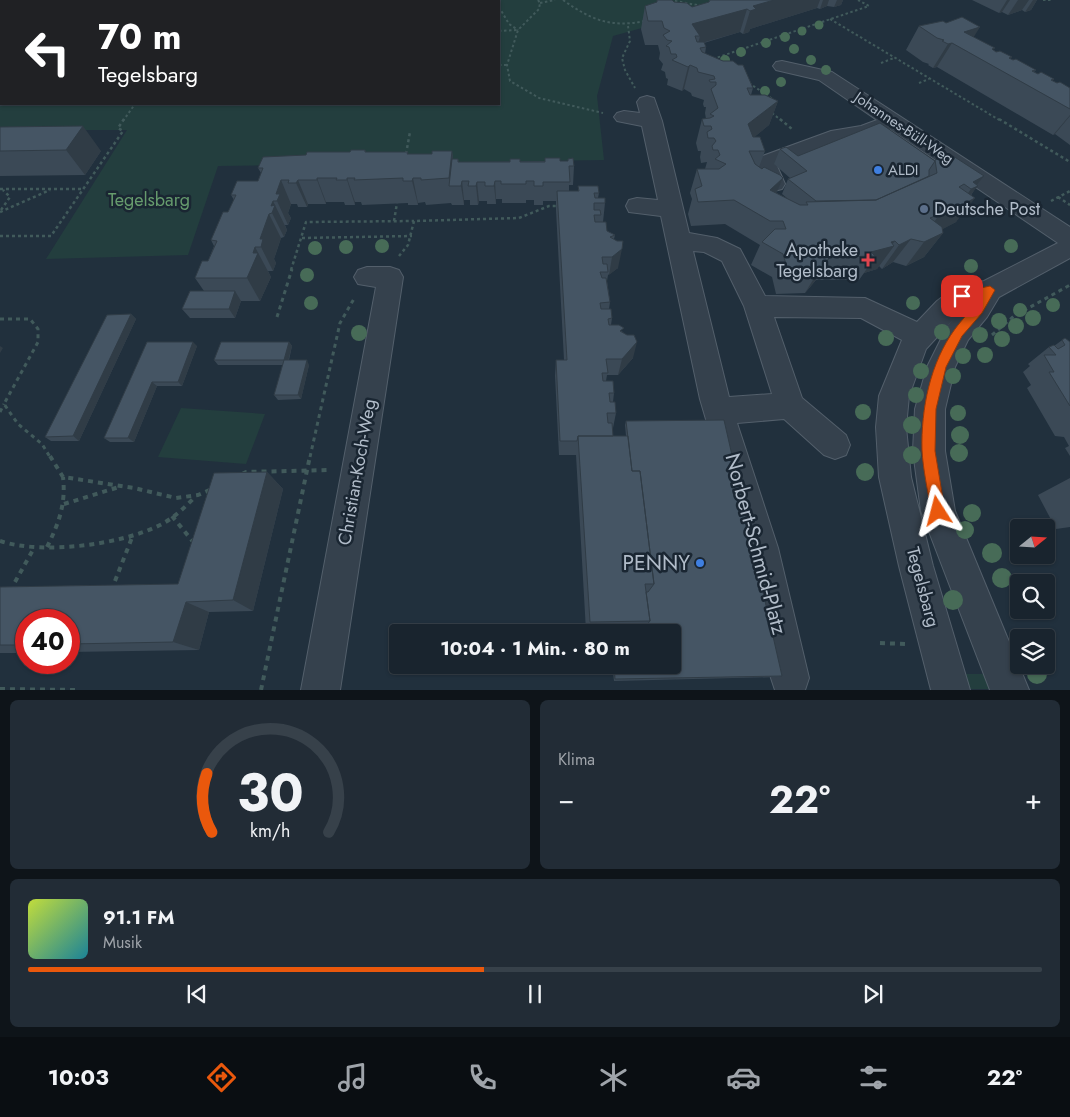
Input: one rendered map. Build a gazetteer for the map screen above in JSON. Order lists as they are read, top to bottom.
{
  "streets": {
    "street": [
      "Johannes-Büll-Weg",
      "Christian-Koch-Weg",
      "Norbert-Schmid-Platz",
      "Tegelsbarg"
    ]
  },
  "parks": ["Tegelsbarg"],
  "places": {
    "other": ["ALDI", "Deutsche Post", "PENNY"],
    "health": ["Apotheke Tegelsbarg"]
  },
  "north": "right",
  "page": {
    "turn": ["70 m", "Tegelsbarg"],
    "limit": "40",
    "trip": "10:04 · 1 Min. · 80 m",
    "tile": "Klima",
    "heat": ["−", "22°", "+"],
    "song": ["91.1 FM", "Musik"],
    "tabs": ["10:03", "22°"],
    "gauge": ["30", "km/h"]
  }
}
